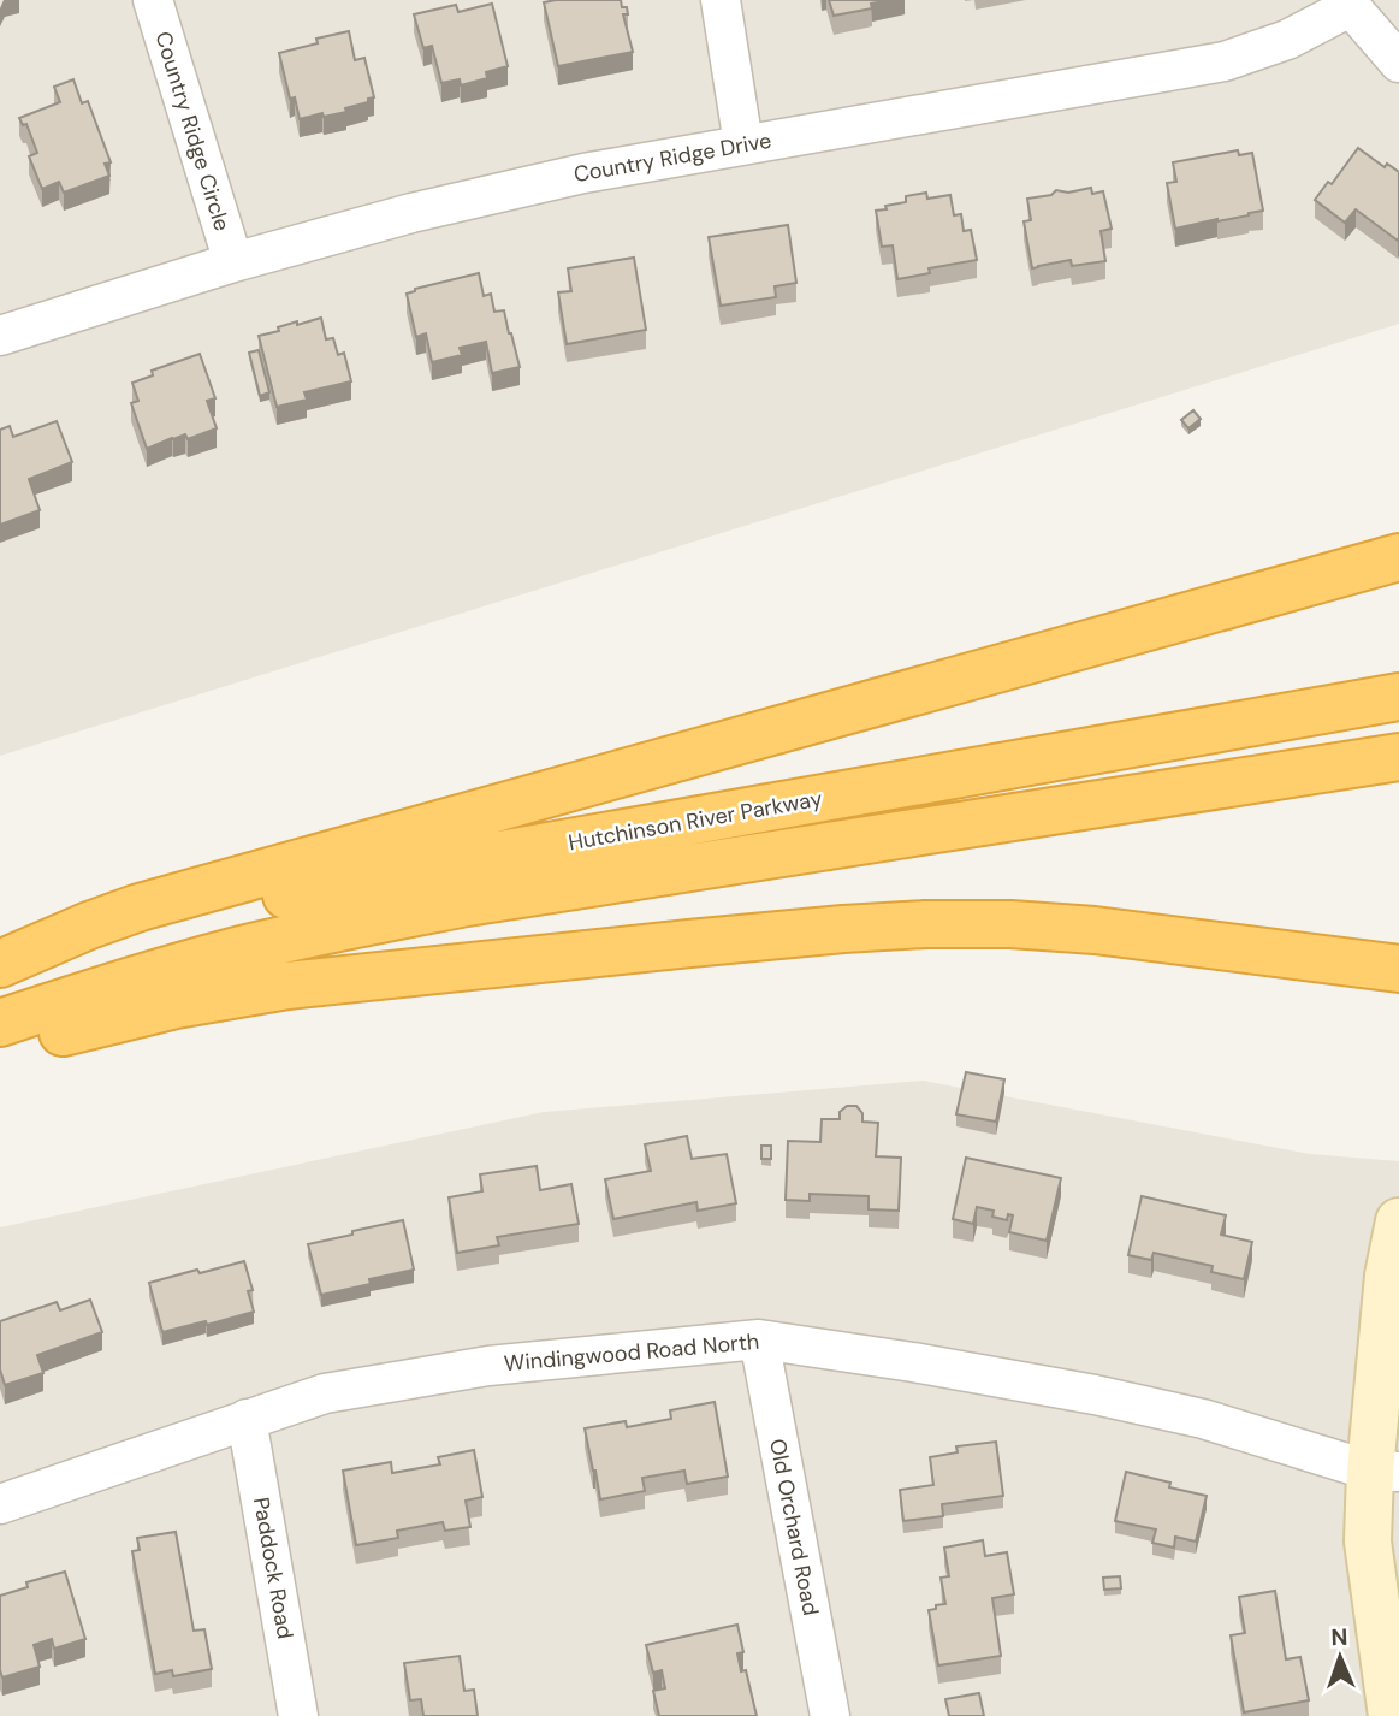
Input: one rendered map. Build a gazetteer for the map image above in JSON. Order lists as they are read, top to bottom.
{
  "streets": {
    "highway": ["Hutchinson River Parkway"],
    "street": [
      "Country Ridge Circle",
      "Country Ridge Drive",
      "Windingwood Road North",
      "Old Orchard Road",
      "Paddock Road"
    ]
  },
  "crossings": [
    ["Country Ridge Circle", "Country Ridge Drive"],
    ["Windingwood Road North", "Old Orchard Road"],
    ["Windingwood Road North", "Paddock Road"]
  ],
  "north": "top"
}
